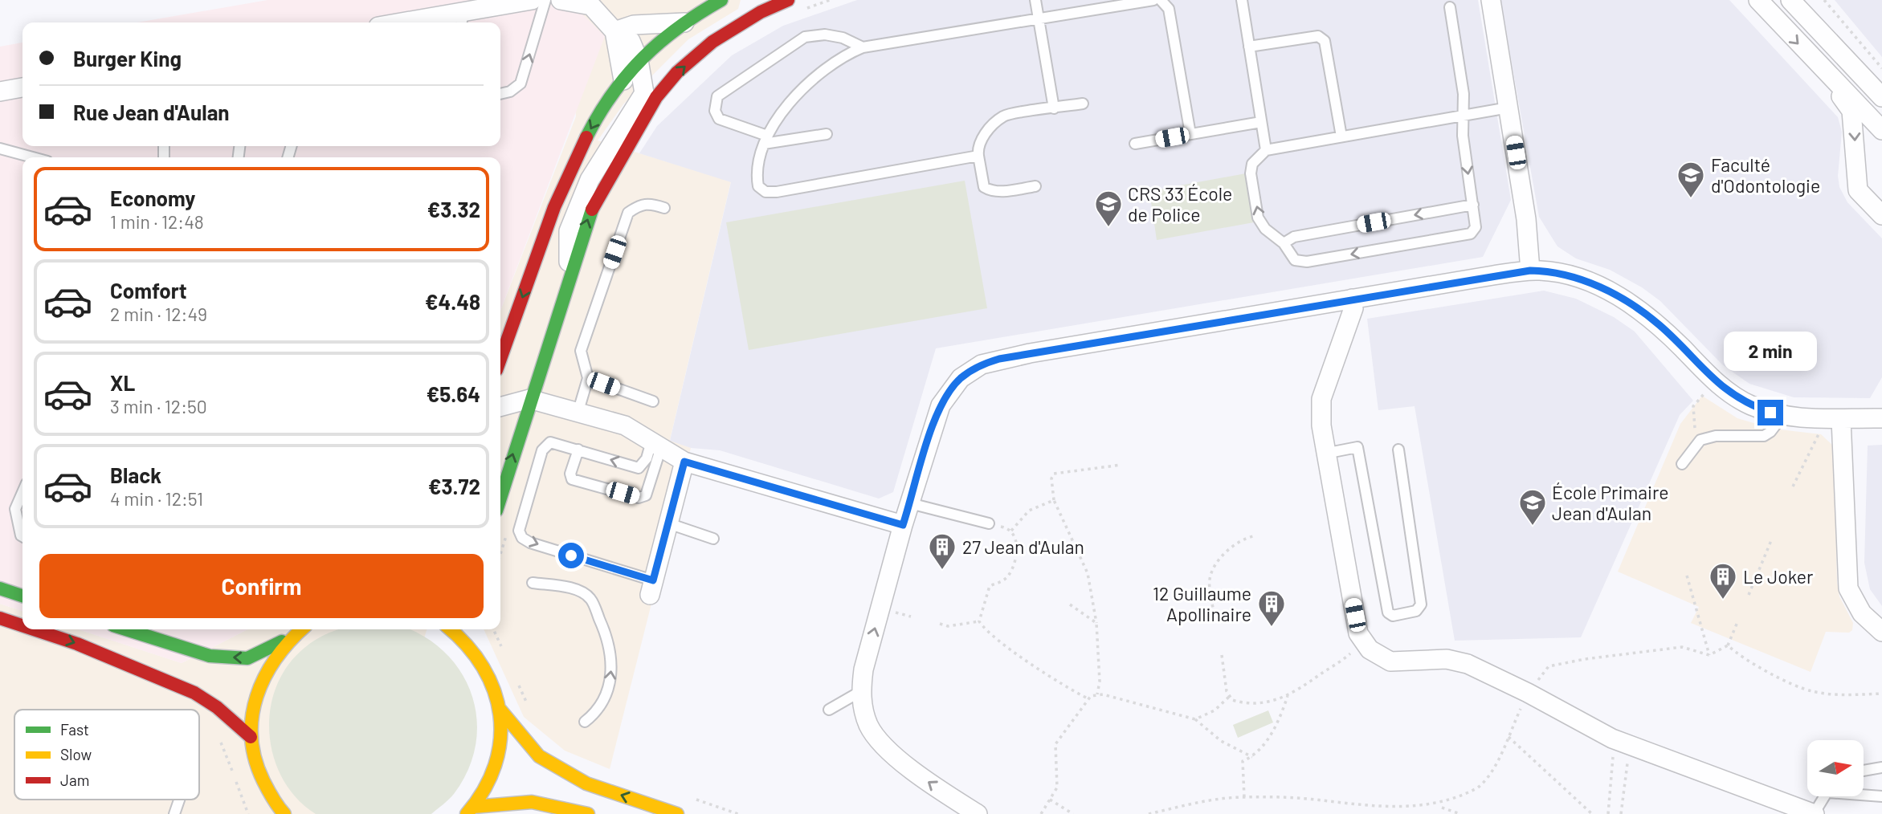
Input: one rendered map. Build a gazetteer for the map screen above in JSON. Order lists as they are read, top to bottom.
{
  "places": {
    "school or university": ["Faculté d'Odontologie", "CRS 33 École de Police", "École Primaire Jean d'Aulan"],
    "building": ["27 Jean d'Aulan", "Le Joker", "12 Guillaume Apollinaire"]
  },
  "legend": ["Fast", "Slow", "Jam"],
  "north": "right",
  "page": {
    "banner": ["Burger King", "Rue Jean d'Aulan"],
    "list": [
      {
        "name": "Economy",
        "note": "1 min · 12:48",
        "value": "€3.32"
      },
      {
        "name": "Comfort",
        "note": "2 min · 12:49",
        "value": "€4.48"
      },
      {
        "name": "XL",
        "note": "3 min · 12:50",
        "value": "€5.64"
      },
      {
        "name": "Black",
        "note": "4 min · 12:51",
        "value": "€3.72"
      }
    ],
    "bubble": "2 min",
    "buttons": "Confirm"
  }
}
